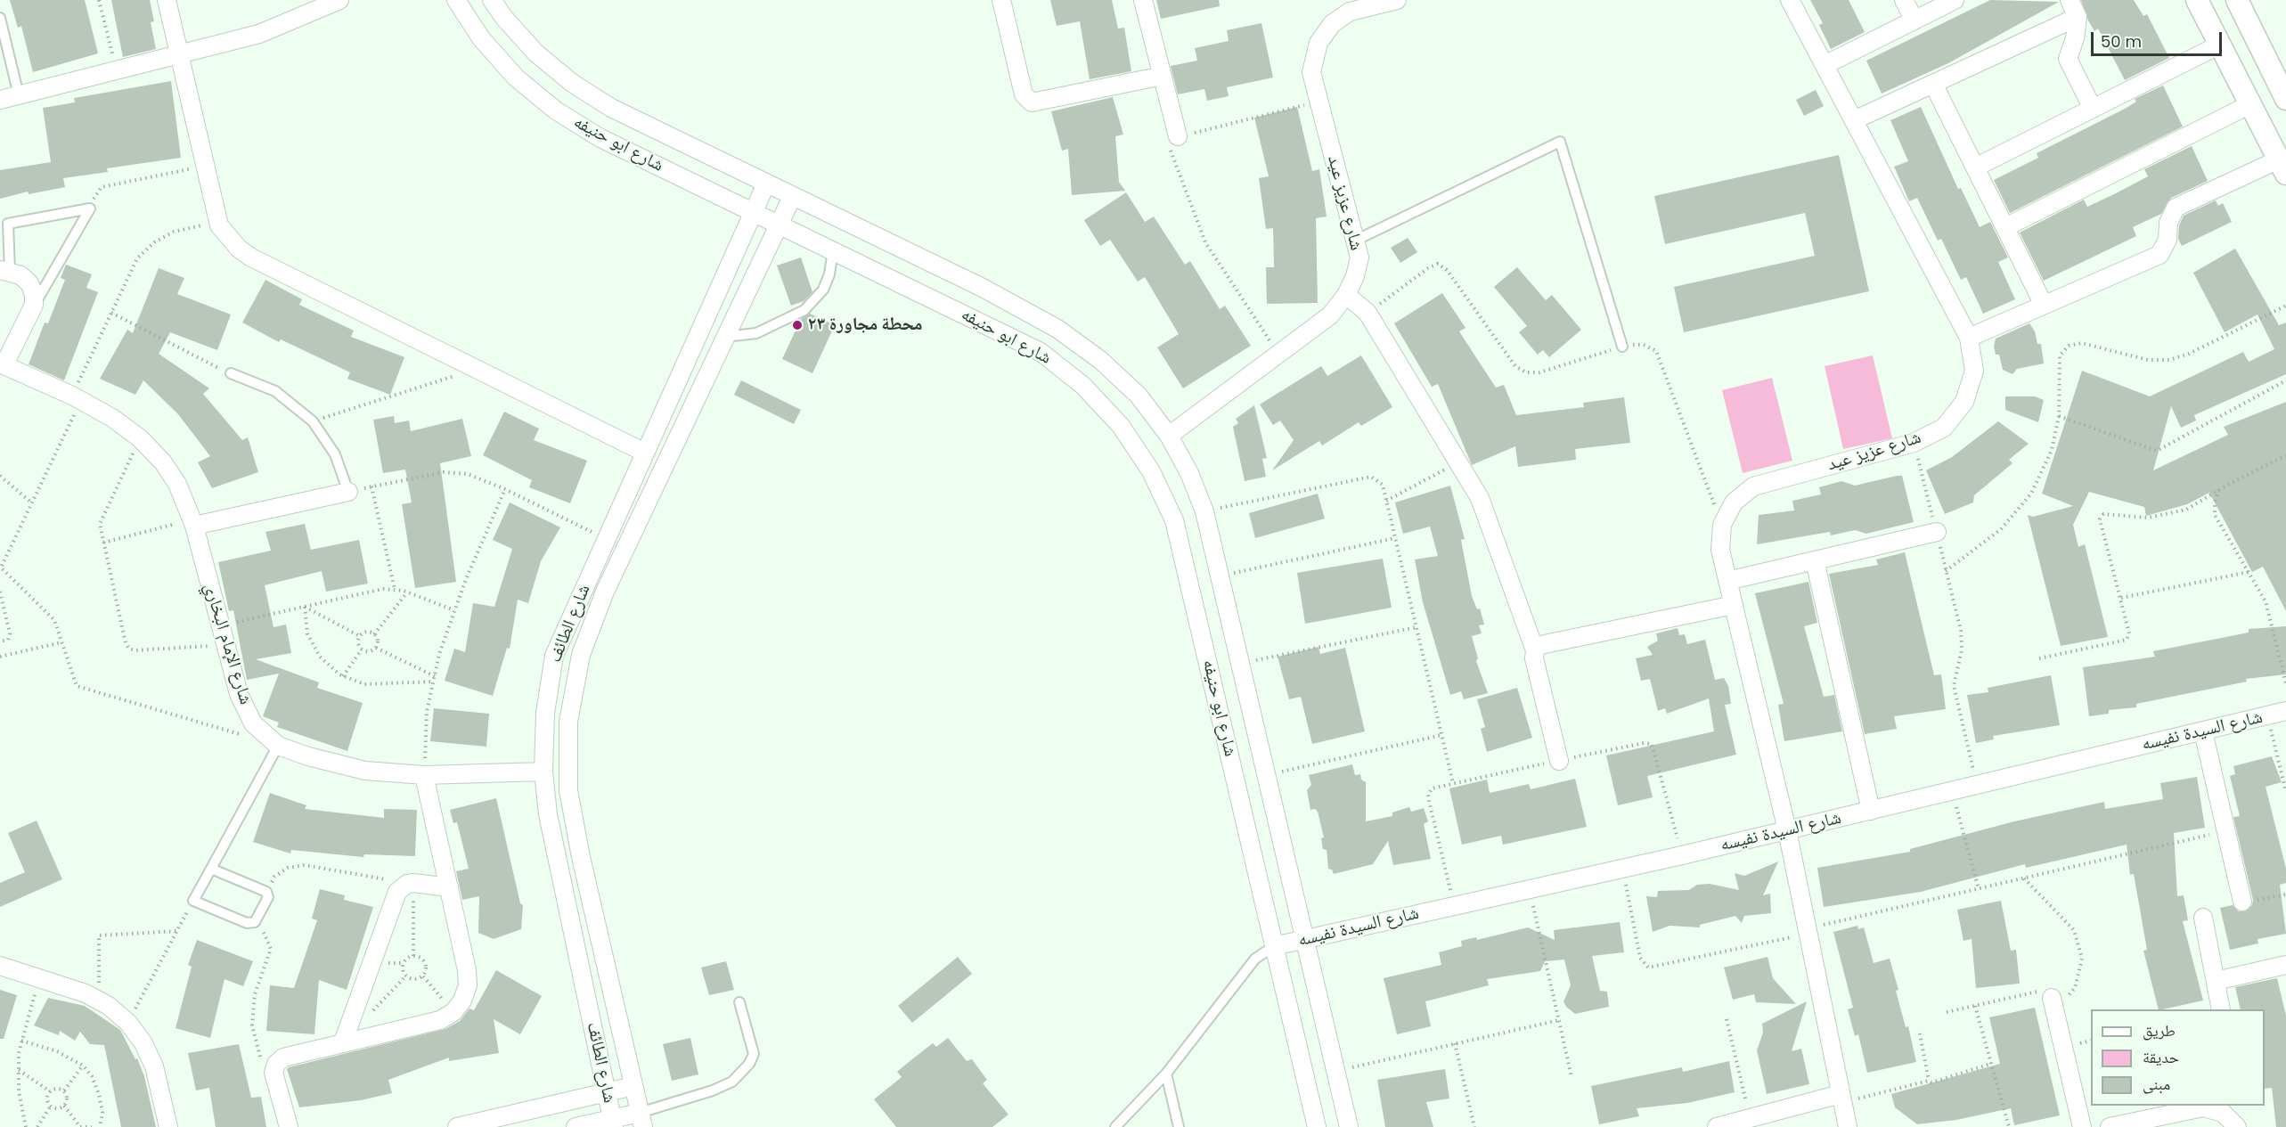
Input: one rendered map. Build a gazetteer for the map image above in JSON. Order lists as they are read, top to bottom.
{
  "streets": {
    "street": [
      "شارع ابو حنيفه",
      "شارع عزيز عيد",
      "شارع الطائف",
      "شارع الإمام البخاري",
      "شارع السيدة نفيسه"
    ]
  },
  "crossings": [
    ["شارع ابو حنيفه", "شارع عزيز عيد"],
    ["شارع ابو حنيفه", "شارع الطائف"],
    ["شارع ابو حنيفه", "شارع السيدة نفيسه"],
    ["شارع عزيز عيد", "شارع السيدة نفيسه"],
    ["شارع الطائف", "شارع الإمام البخاري"]
  ],
  "places": ["محطة مجاورة ٢٣"],
  "legend": ["طريق", "حديقة", "مبنى"],
  "scale_bar": "50 m"
}
